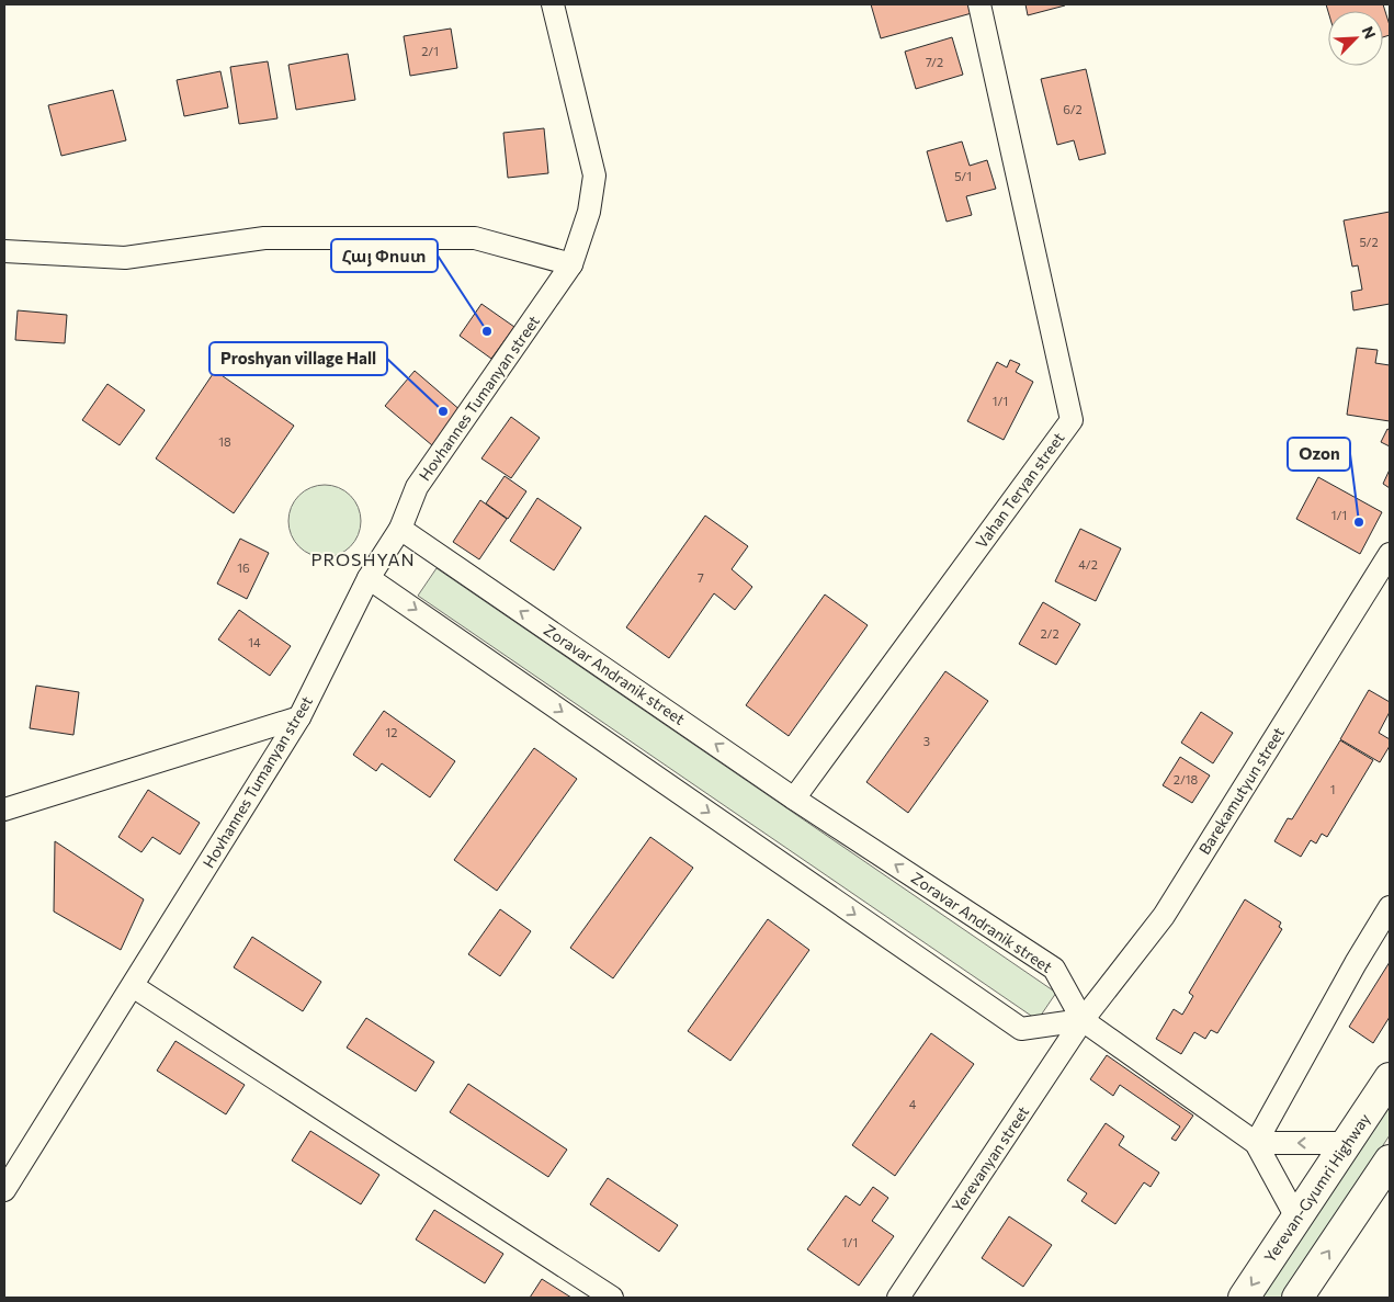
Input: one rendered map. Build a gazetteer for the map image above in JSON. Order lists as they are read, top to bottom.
{
  "streets": {
    "highway": ["Yerevan-Gyumri Highway"],
    "street": [
      "Hovhannes Tumanyan street",
      "Vahan Teryan street",
      "Zoravar Andranik street",
      "Barekamutyun street",
      "Yerevanyan street"
    ]
  },
  "crossings": [
    ["Hovhannes Tumanyan street", "Zoravar Andranik street"],
    ["Vahan Teryan street", "Zoravar Andranik street"],
    ["Zoravar Andranik street", "Barekamutyun street"],
    ["Zoravar Andranik street", "Yerevanyan street"],
    ["Barekamutyun street", "Yerevanyan street"]
  ],
  "districts": ["PROSHYAN"],
  "places": ["Հայ Փոստ", "Proshyan village Hall", "Ozon"],
  "house_numbers": [
    "2/1",
    "7/2",
    "6/2",
    "5/1",
    "5/2",
    "1/1",
    "18",
    "1/1",
    "4/2",
    "16",
    "7",
    "2/2",
    "14",
    "12",
    "3",
    "2/18",
    "1",
    "4",
    "1/1"
  ],
  "north": "top right"
}
